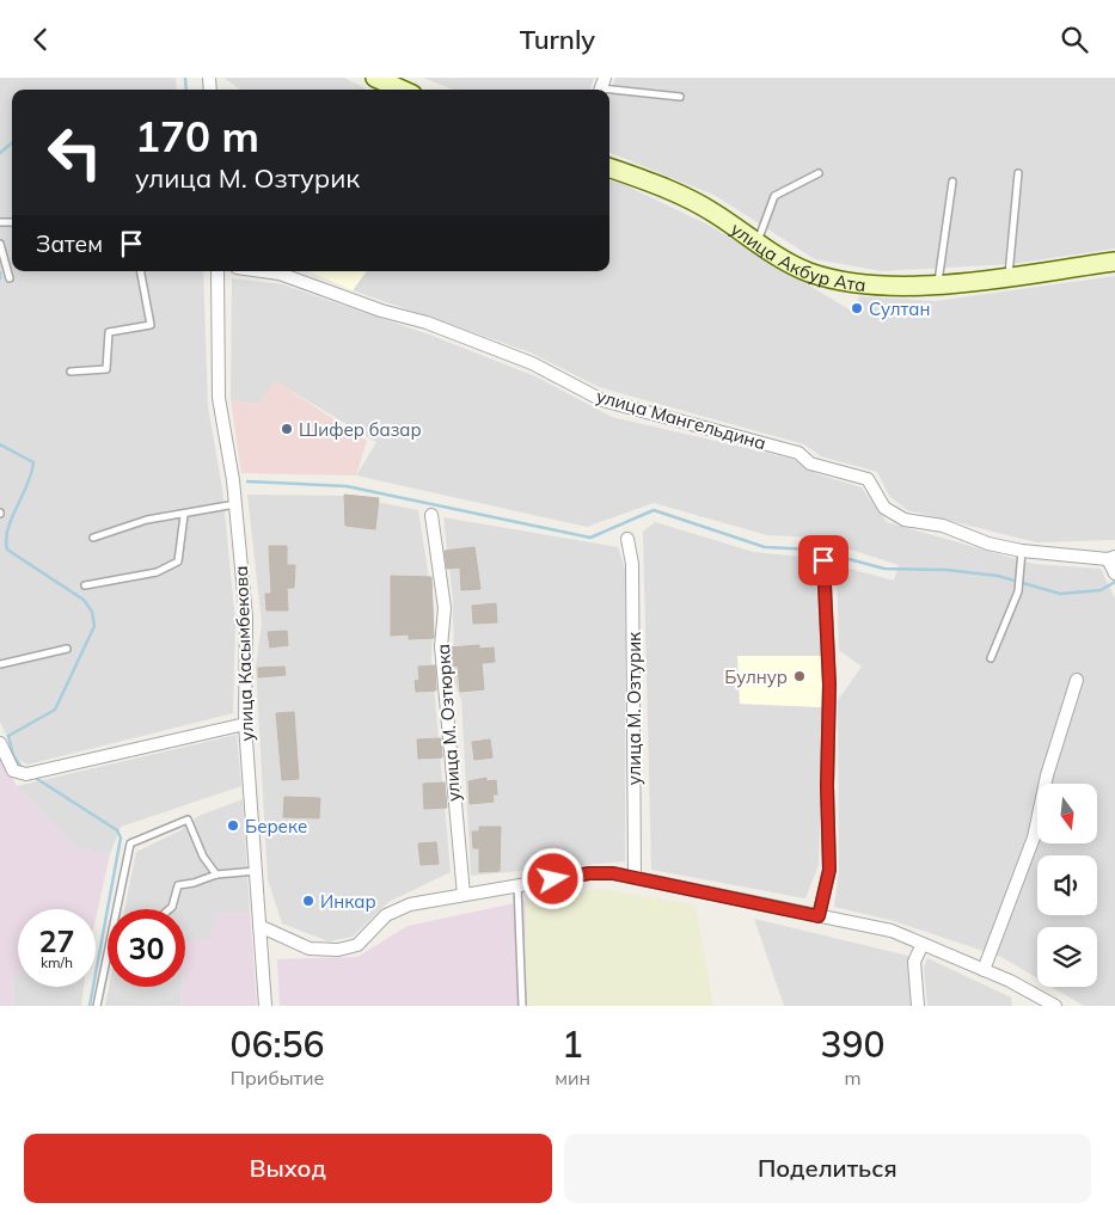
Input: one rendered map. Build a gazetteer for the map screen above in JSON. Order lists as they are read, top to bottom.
{
  "streets": {
    "main road": ["улица Акбур Ата"],
    "street": [
      "улица Мангельдина",
      "улица Касымбекова",
      "улица М. Озтурик",
      "улица М. Озтюрка"
    ]
  },
  "places": [
    "Султан",
    "Шифер базар",
    "Булнур",
    "Береке",
    "Инкар"
  ],
  "north": "bottom",
  "page": {
    "header": "Turnly",
    "turn": ["170 m", "улица М. Озтурик"],
    "then": "Затем",
    "speed": "27 km/h",
    "limit": "30",
    "eta": [
      "06:56",
      "Прибытие",
      "1",
      "мин",
      "390",
      "m"
    ],
    "buttons": ["Выход", "Поделиться"]
  }
}
